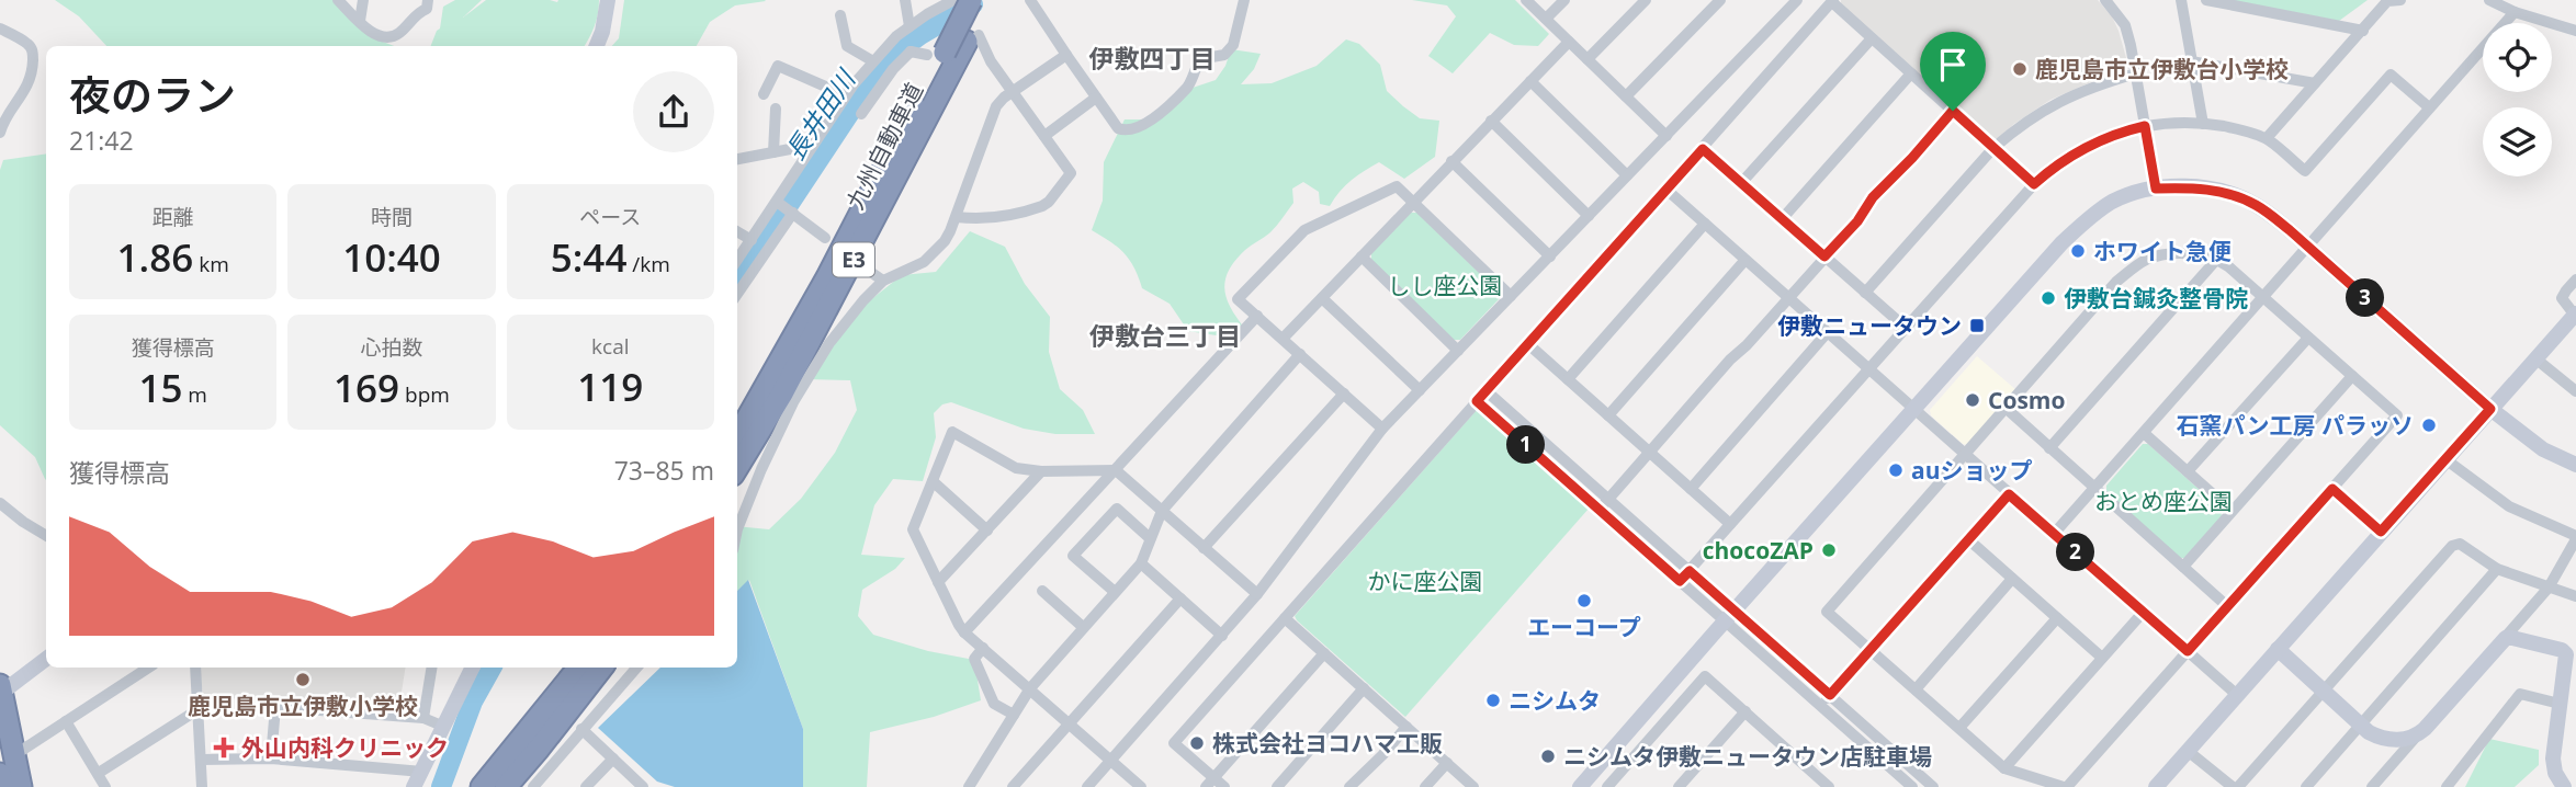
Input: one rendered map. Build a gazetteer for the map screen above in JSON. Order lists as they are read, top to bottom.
{
  "streets": {
    "highway": ["九州自動車道", "E3"]
  },
  "districts": ["伊敷四丁目", "伊敷台三丁目"],
  "water": ["長井田川"],
  "parks": ["しし座公園", "おとめ座公園", "かに座公園"],
  "places": {
    "other": [
      "鹿児島市立伊敷台小学校",
      "ホワイト急便",
      "伊敷台鍼灸整骨院",
      "Cosmo",
      "石窯パン工房 パラッソ",
      "auショップ",
      "chocoZAP",
      "エーコープ",
      "鹿児島市立伊敷小学校",
      "ニシムタ",
      "株式会社ヨコハマ工販",
      "ニシムタ伊敷ニュータウン店駐車場"
    ],
    "transit": ["伊敷ニュータウン"],
    "health": ["外山内科クリニック"]
  },
  "page": {
    "heading": ["夜のラン", "21:42"],
    "stats": [
      ["距離", "1.86 km"],
      ["時間", "10:40"],
      ["ペース", "5:44 /km"],
      ["獲得標高", "15 m"],
      ["心拍数", "169 bpm"],
      ["kcal", "119"]
    ],
    "pins": ["3", "1", "2"],
    "chart": ["獲得標高", "73–85 m"]
  }
}
